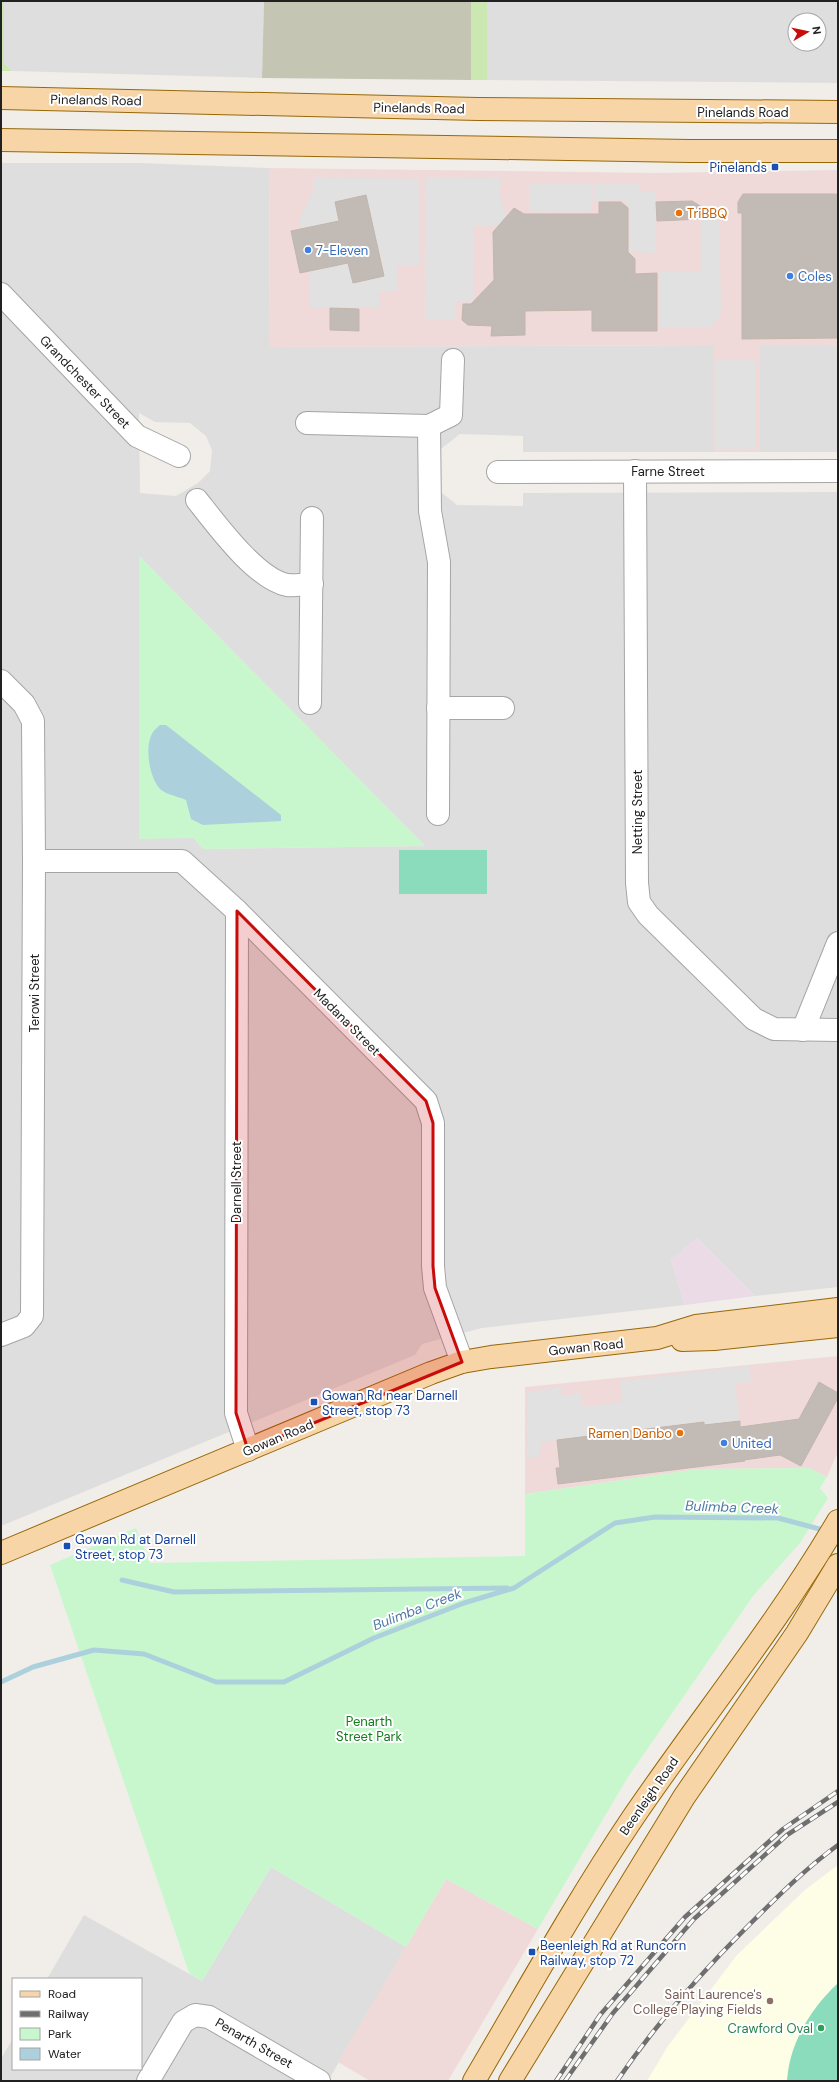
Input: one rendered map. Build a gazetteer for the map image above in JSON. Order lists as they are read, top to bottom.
{
  "streets": {
    "main road": ["Pinelands Road", "Gowan Road", "Beenleigh Road"],
    "street": [
      "Grandchester Street",
      "Farne Street",
      "Netting Street",
      "Terowi Street",
      "Madana Street",
      "Darnell Street",
      "Penarth Street"
    ]
  },
  "crossings": [
    ["Farne Street", "Netting Street"],
    ["Terowi Street", "Madana Street"],
    ["Madana Street", "Darnell Street"],
    ["Madana Street", "Gowan Road"],
    ["Darnell Street", "Gowan Road"]
  ],
  "water": ["Bulimba Creek"],
  "parks": ["Penarth Street Park"],
  "places": {
    "transit": [
      "Pinelands",
      "Gowan Rd near Darnell Street, stop 73",
      "Gowan Rd at Darnell Street, stop 73",
      "Beenleigh Rd at Runcorn Railway, stop 72"
    ],
    "other": [
      "TriBBQ",
      "7-Eleven",
      "Coles",
      "Ramen Danbo",
      "United",
      "Saint Laurence's College Playing Fields",
      "Crawford Oval"
    ]
  },
  "legend": [
    "Road",
    "Railway",
    "Park",
    "Water"
  ],
  "north": "right"
}
